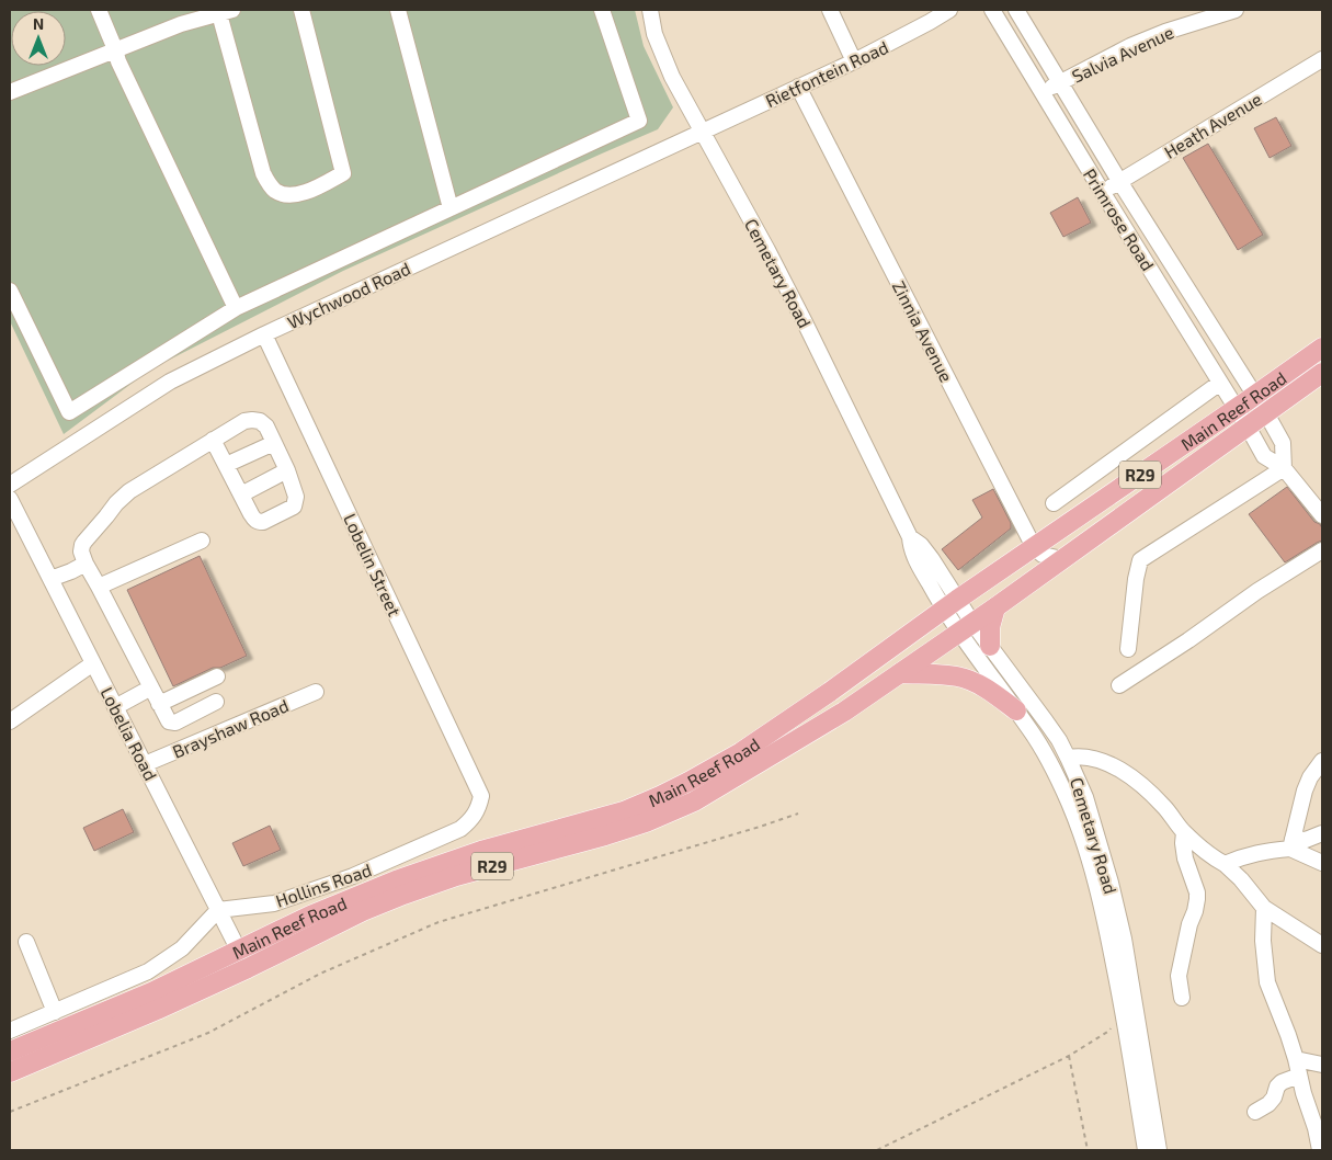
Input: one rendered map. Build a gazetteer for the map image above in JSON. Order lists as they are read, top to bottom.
{
  "streets": {
    "main road": ["Main Reef Road", "R29"],
    "street": [
      "Salvia Avenue",
      "Rietfontein Road",
      "Heath Avenue",
      "Primrose Road",
      "Cemetary Road",
      "Wychwood Road",
      "Zinnia Avenue",
      "Lobelin Street",
      "Brayshaw Road",
      "Lobelia Road",
      "Hollins Road"
    ]
  },
  "crossings": [
    ["Salvia Avenue", "Primrose Road"],
    ["Rietfontein Road", "Cemetary Road"],
    ["Rietfontein Road", "Wychwood Road"],
    ["Rietfontein Road", "Zinnia Avenue"],
    ["Heath Avenue", "Primrose Road"],
    ["Primrose Road", "Main Reef Road"],
    ["Cemetary Road", "Wychwood Road"],
    ["Cemetary Road", "Main Reef Road"],
    ["Wychwood Road", "Lobelin Street"],
    ["Zinnia Avenue", "Main Reef Road"],
    ["Main Reef Road", "Lobelia Road"],
    ["Lobelin Street", "Hollins Road"],
    ["Brayshaw Road", "Lobelia Road"],
    ["Lobelia Road", "Hollins Road"]
  ],
  "north": "top"
}
